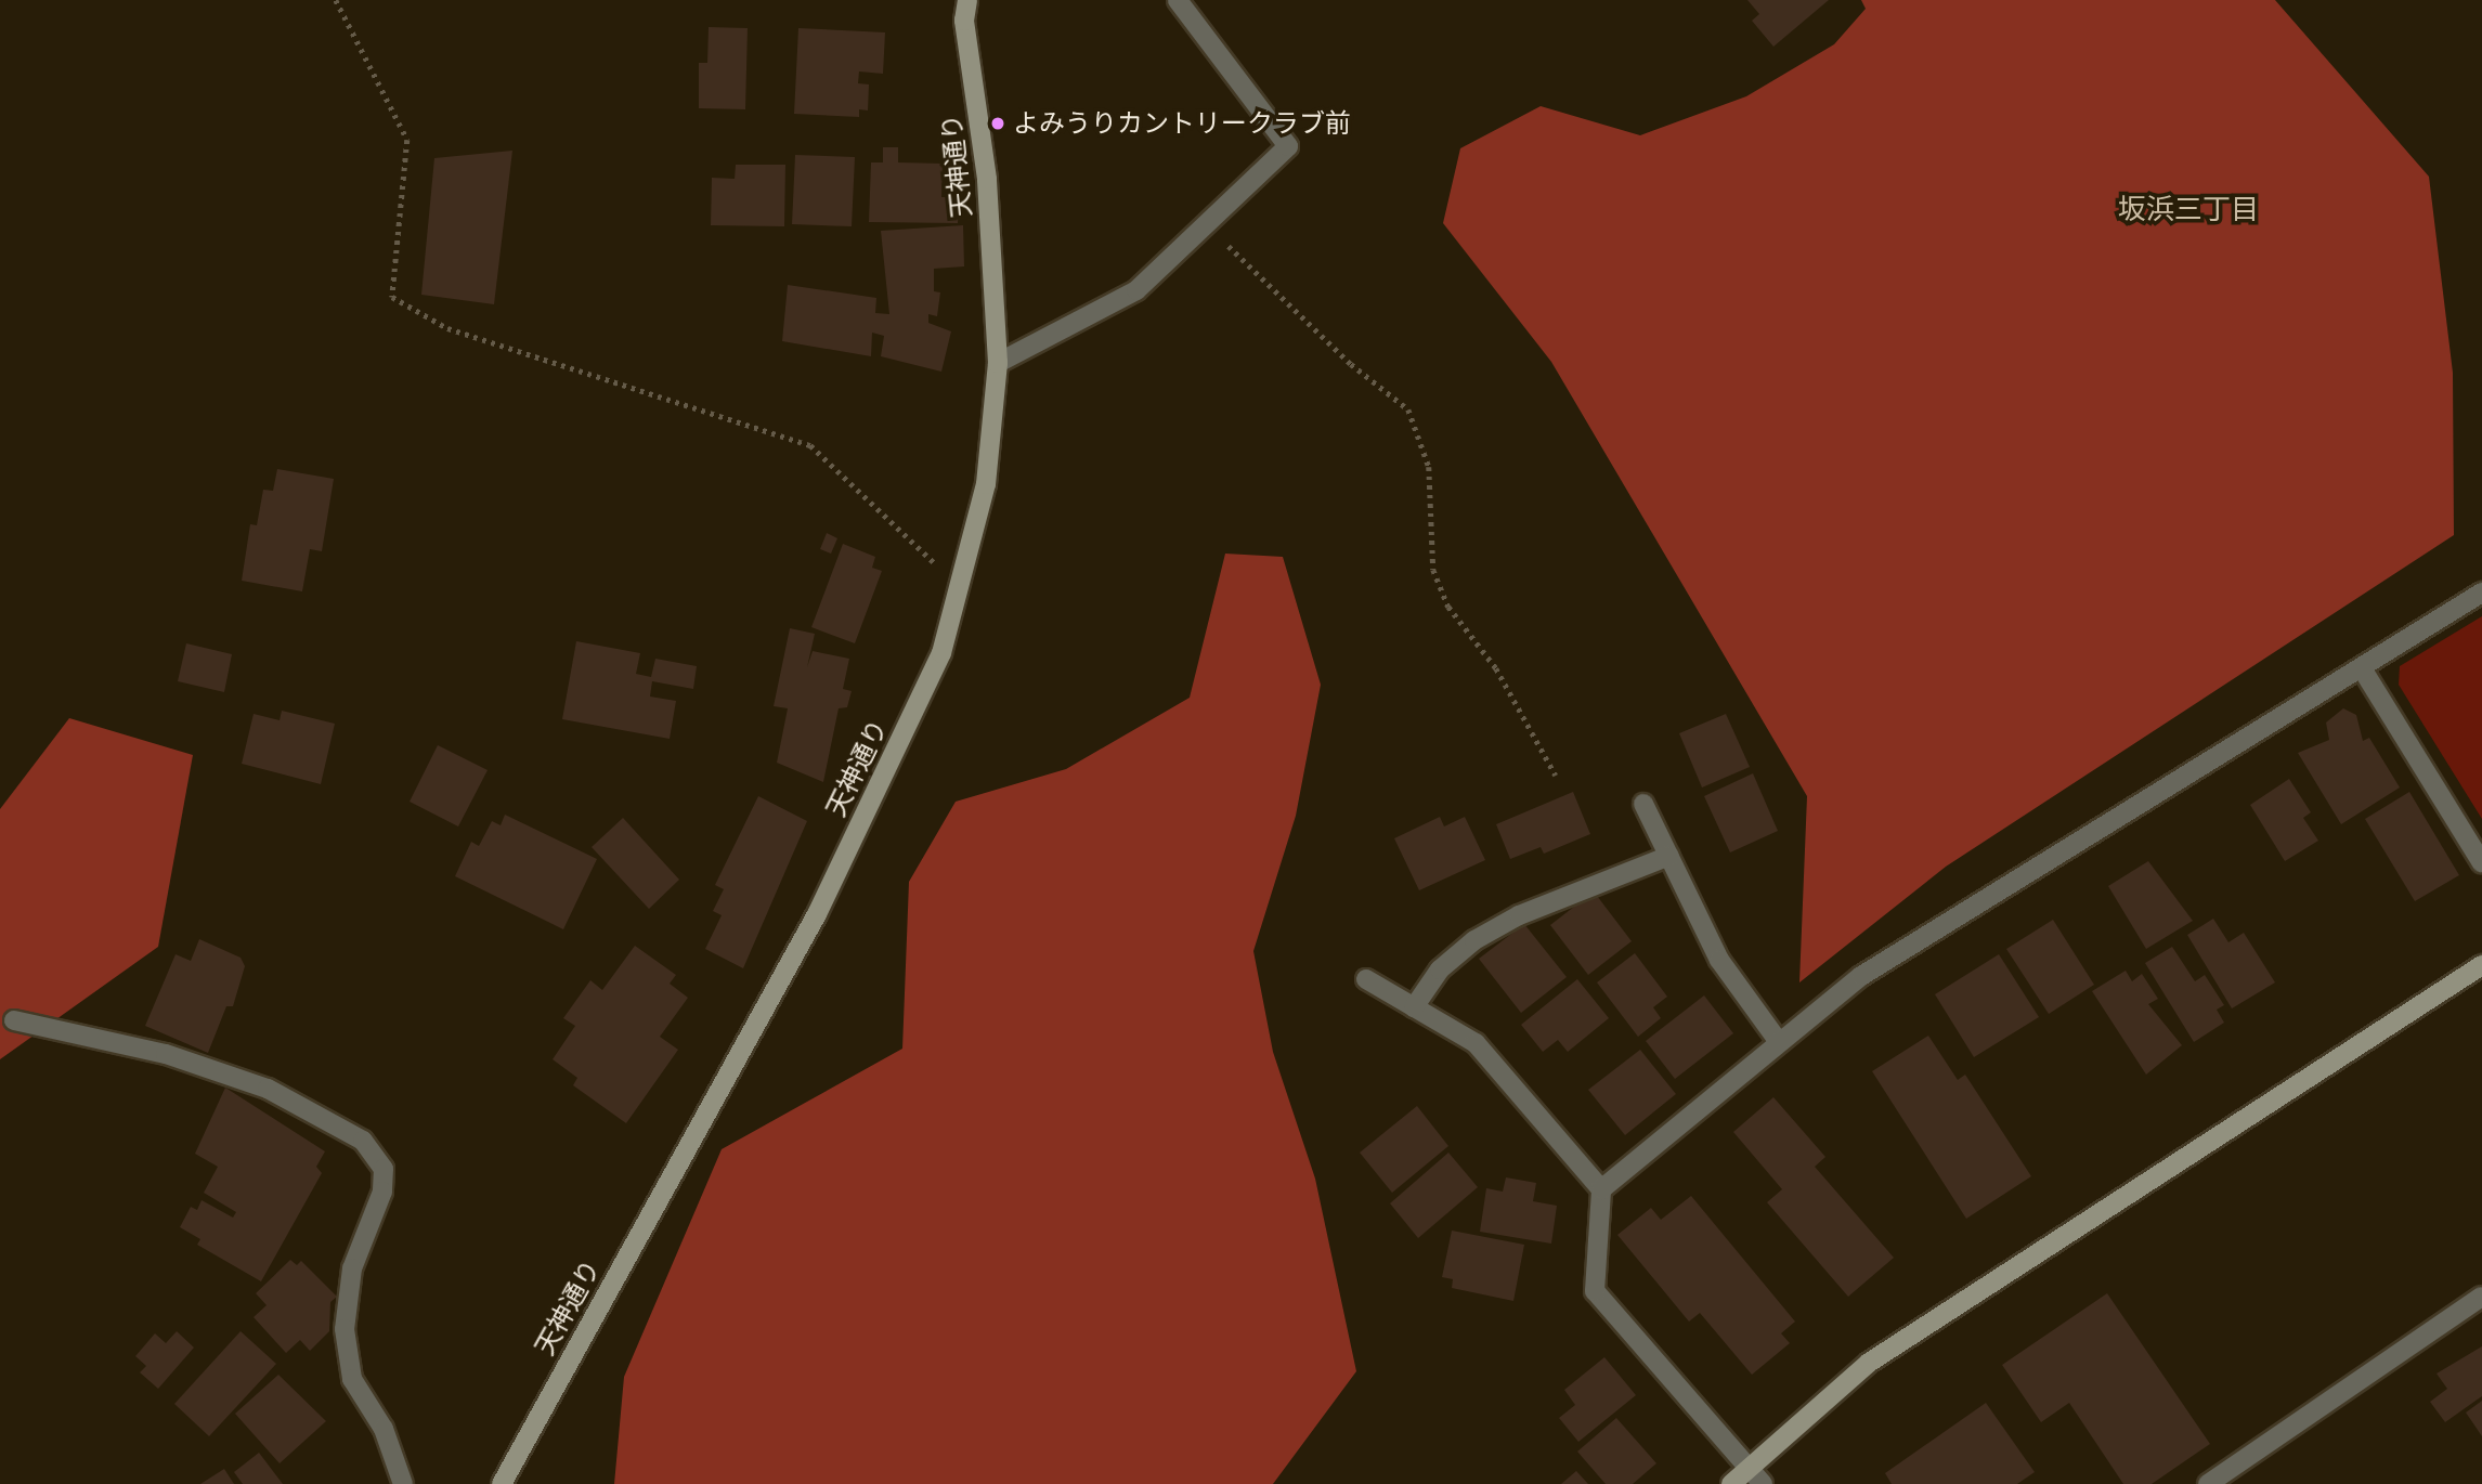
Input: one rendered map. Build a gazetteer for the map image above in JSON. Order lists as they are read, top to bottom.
{
  "streets": {
    "street": ["天神通り"]
  },
  "districts": ["坂浜三丁目"],
  "places": ["よみうりカントリークラブ前"]
}
